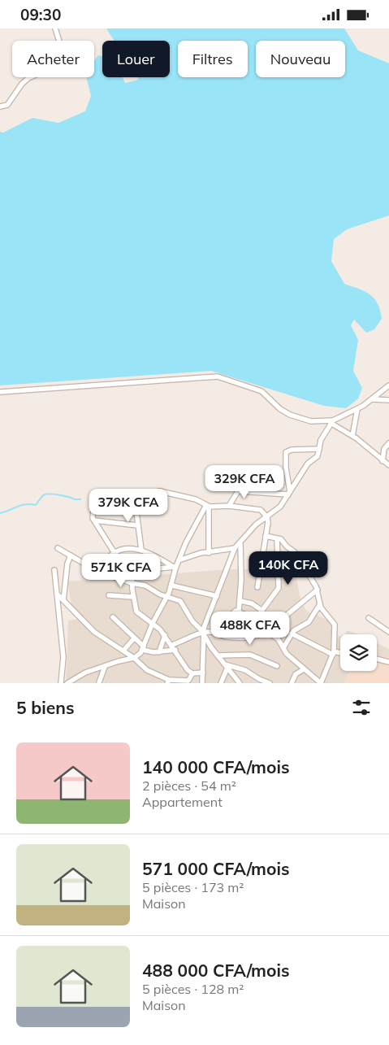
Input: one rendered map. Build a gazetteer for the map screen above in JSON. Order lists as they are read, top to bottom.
{
  "page": {
    "status": "09:30",
    "chip": [
      "Acheter",
      "Louer",
      "Filtres",
      "Nouveau"
    ],
    "price": [
      "329K CFA",
      "379K CFA",
      "140K CFA",
      "571K CFA",
      "488K CFA"
    ],
    "heading": "5 biens",
    "list": [
      {
        "name": "140 000 CFA/mois",
        "note": "2 pièces · 54 m² · Appartement"
      },
      {
        "name": "571 000 CFA/mois",
        "note": "5 pièces · 173 m² · Maison"
      },
      {
        "name": "488 000 CFA/mois",
        "note": "5 pièces · 128 m² · Maison"
      }
    ]
  }
}
